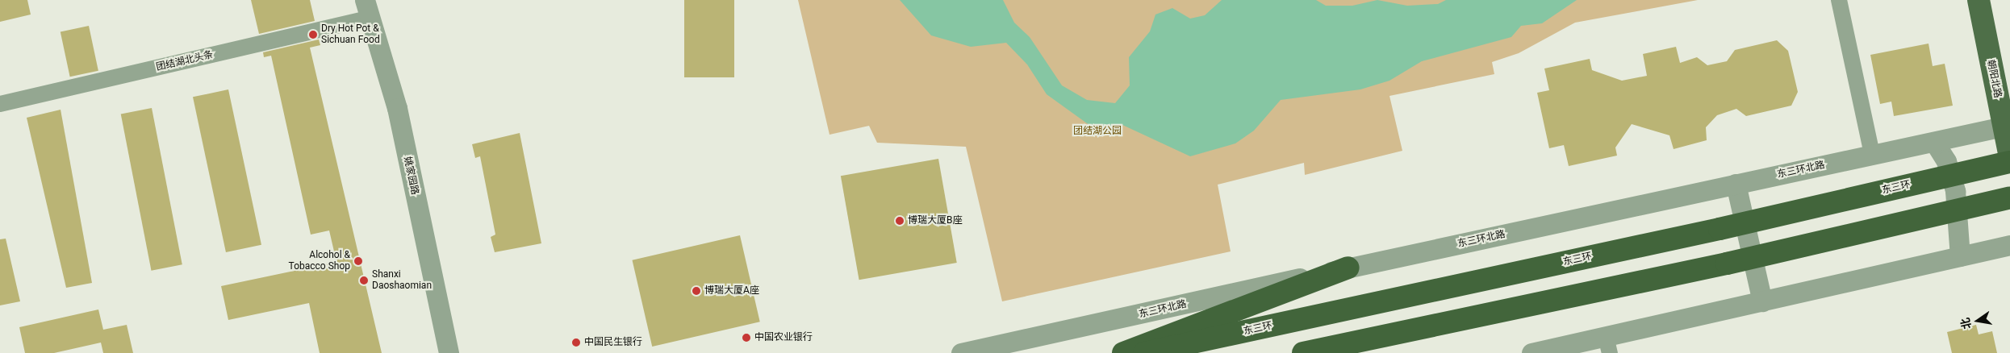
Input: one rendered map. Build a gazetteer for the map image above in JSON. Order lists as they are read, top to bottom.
{
  "streets": {
    "highway": ["东三环"],
    "main road": ["朝阳北路"],
    "street": ["团结湖北头条", "东三环北路", "姚家园路"]
  },
  "crossings": [
    ["团结湖北头条", "姚家园路"],
    ["朝阳北路", "东三环北路"]
  ],
  "parks": ["团结湖公园"],
  "places": [
    "Dry Hot Pot & Sichuan Food",
    "博瑞大厦B座",
    "Alcohol & Tobacco Shop",
    "Shanxi Daoshaomian",
    "博瑞大厦A座",
    "中国农业银行",
    "中国民生银行"
  ],
  "north": "left"
}
